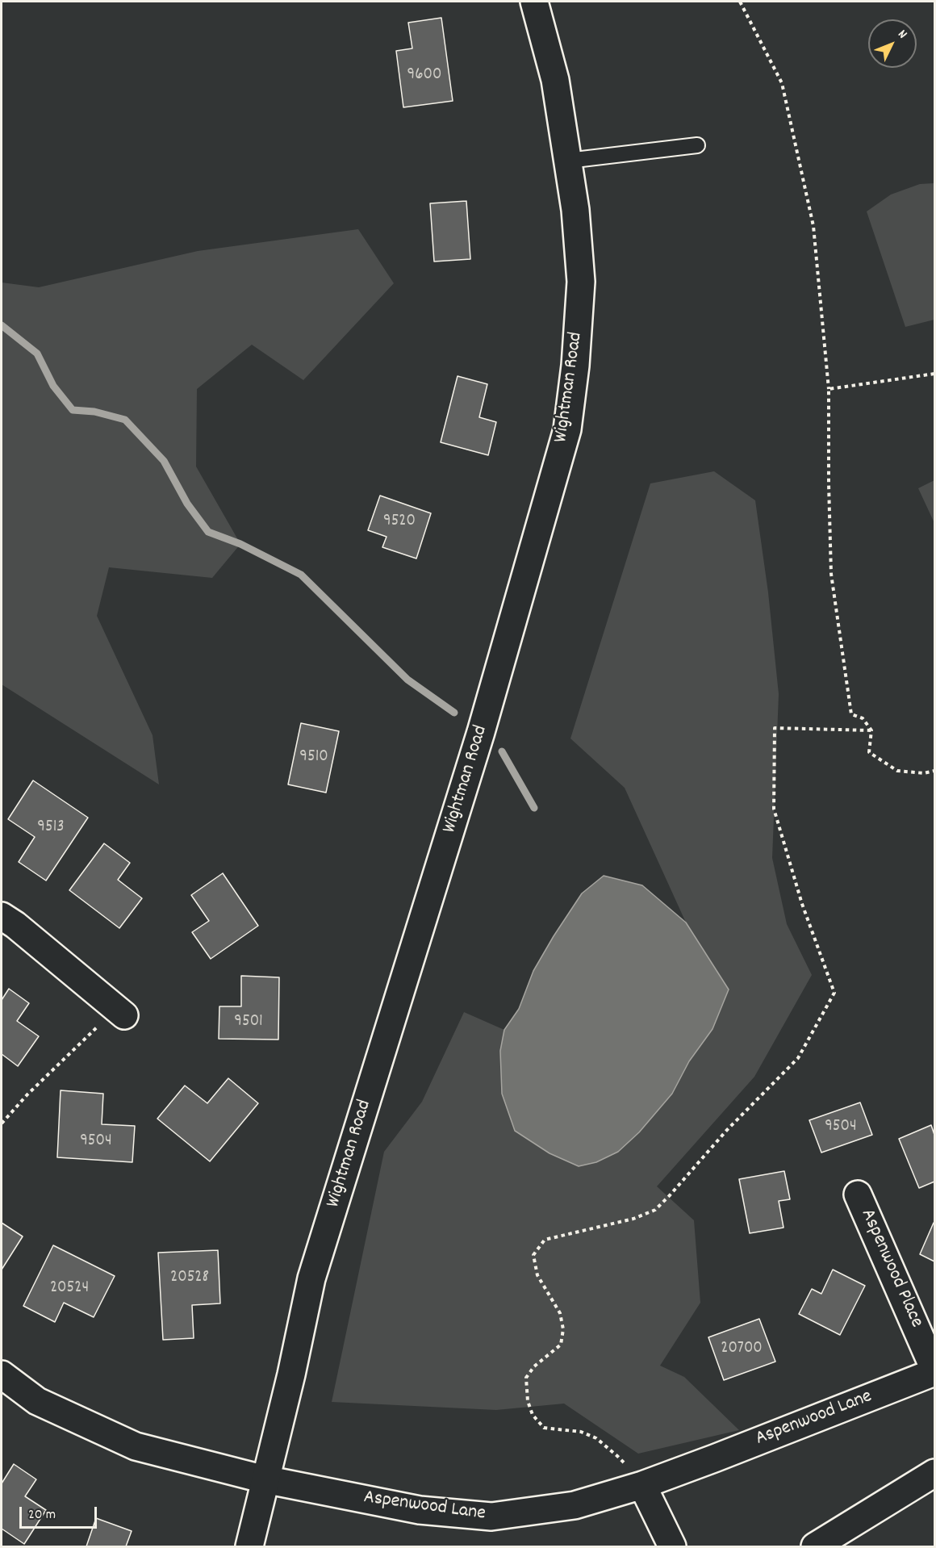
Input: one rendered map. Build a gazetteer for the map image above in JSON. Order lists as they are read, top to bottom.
{
  "streets": {
    "main road": ["Wightman Road", "Aspenwood Place", "Aspenwood Lane"]
  },
  "crossings": [
    ["Wightman Road", "Aspenwood Lane"],
    ["Aspenwood Place", "Aspenwood Lane"]
  ],
  "house_numbers": [
    "9600",
    "9520",
    "9510",
    "9513",
    "9501",
    "9504",
    "9504",
    "20528",
    "20524",
    "20700"
  ],
  "scale_bar": "20 m",
  "north": "top right"
}
